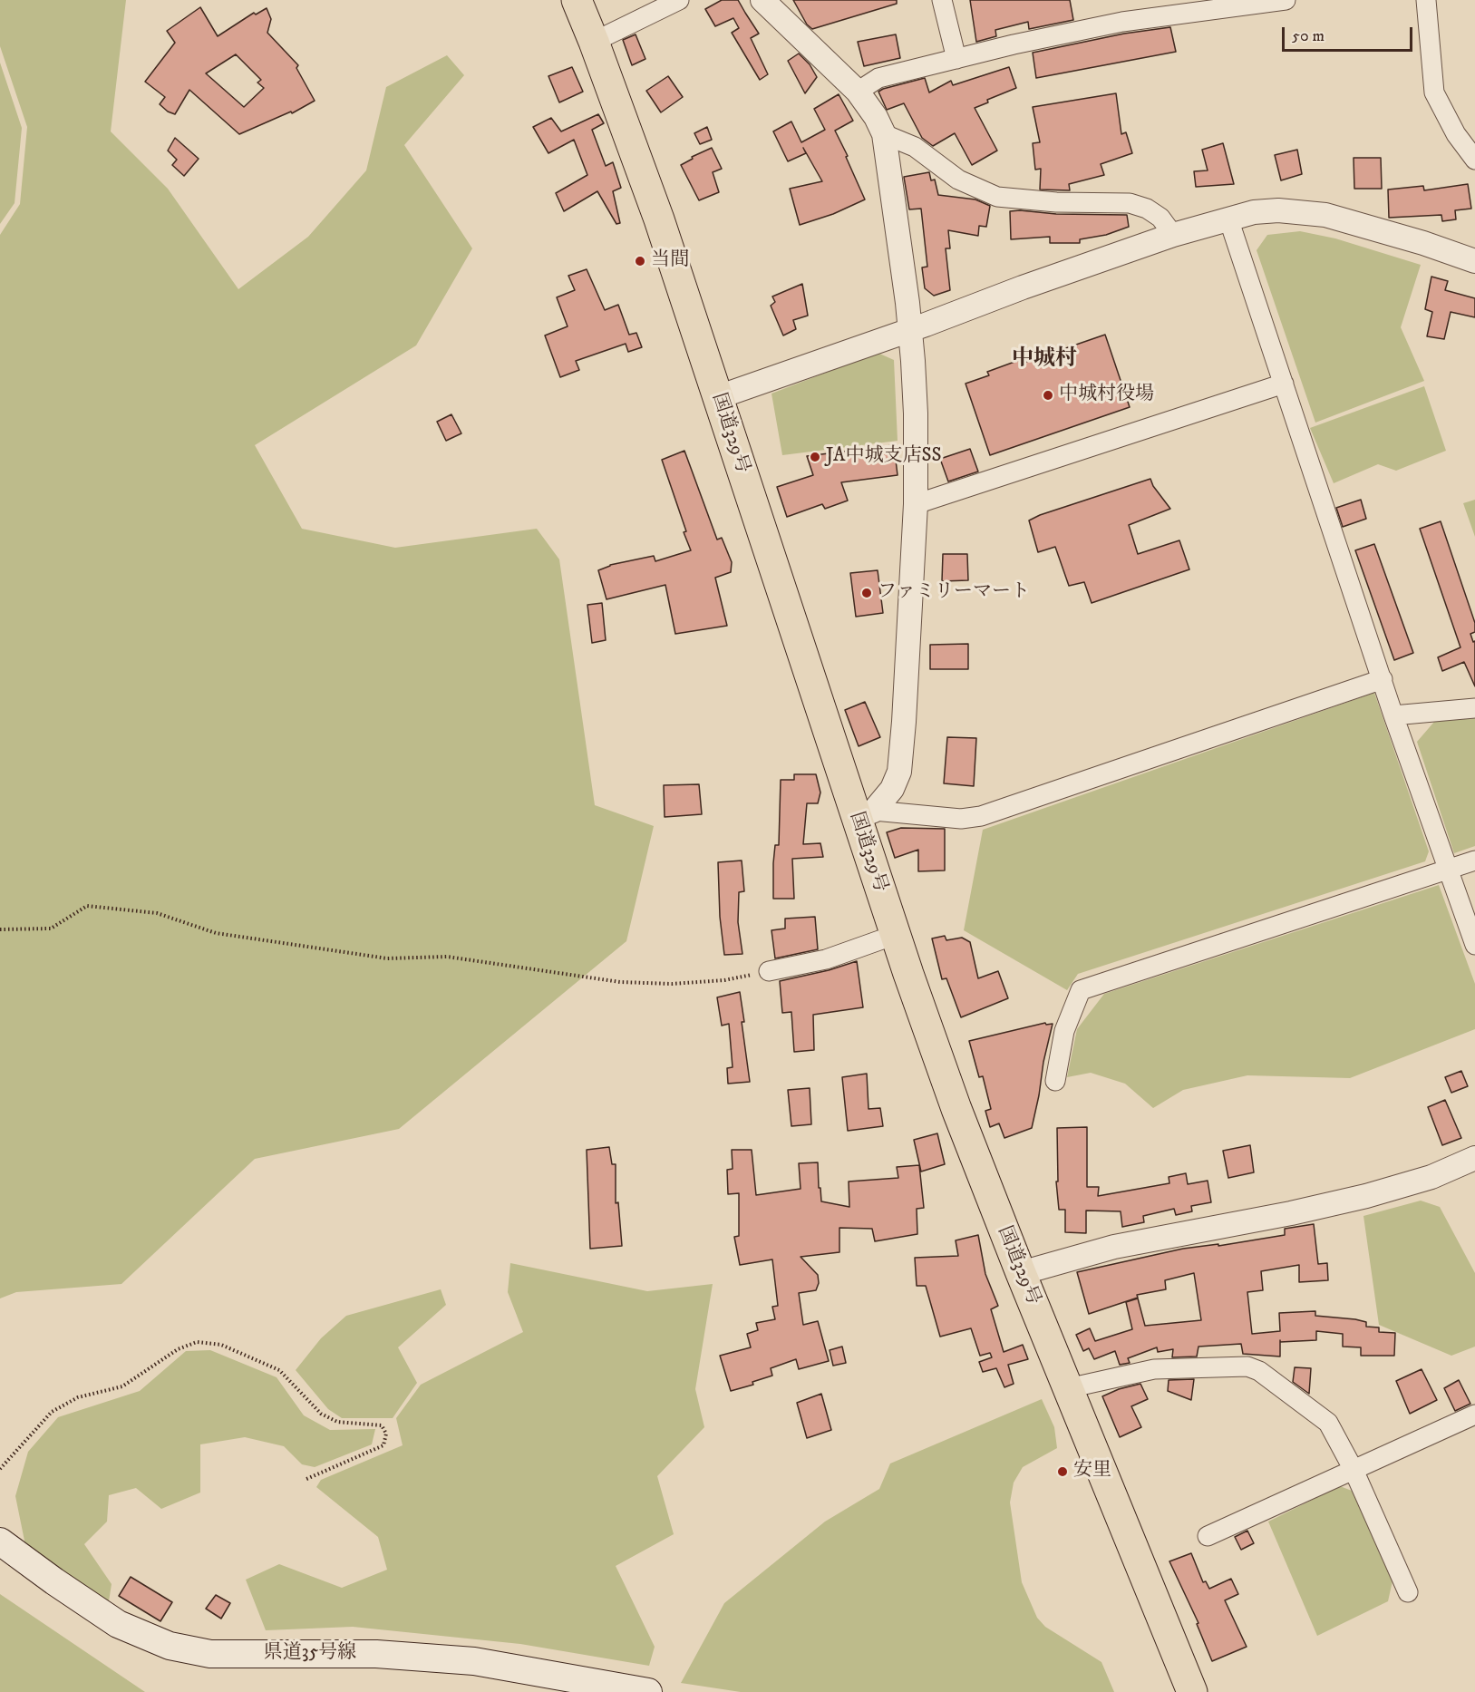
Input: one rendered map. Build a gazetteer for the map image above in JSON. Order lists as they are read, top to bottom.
{
  "streets": {
    "highway": ["国道329号"],
    "main road": ["県道35号線"]
  },
  "districts": ["中城村"],
  "places": [
    "当間",
    "中城村役場",
    "JA中城支店SS",
    "ファミリーマート",
    "安里"
  ],
  "scale_bar": "50 m"
}
